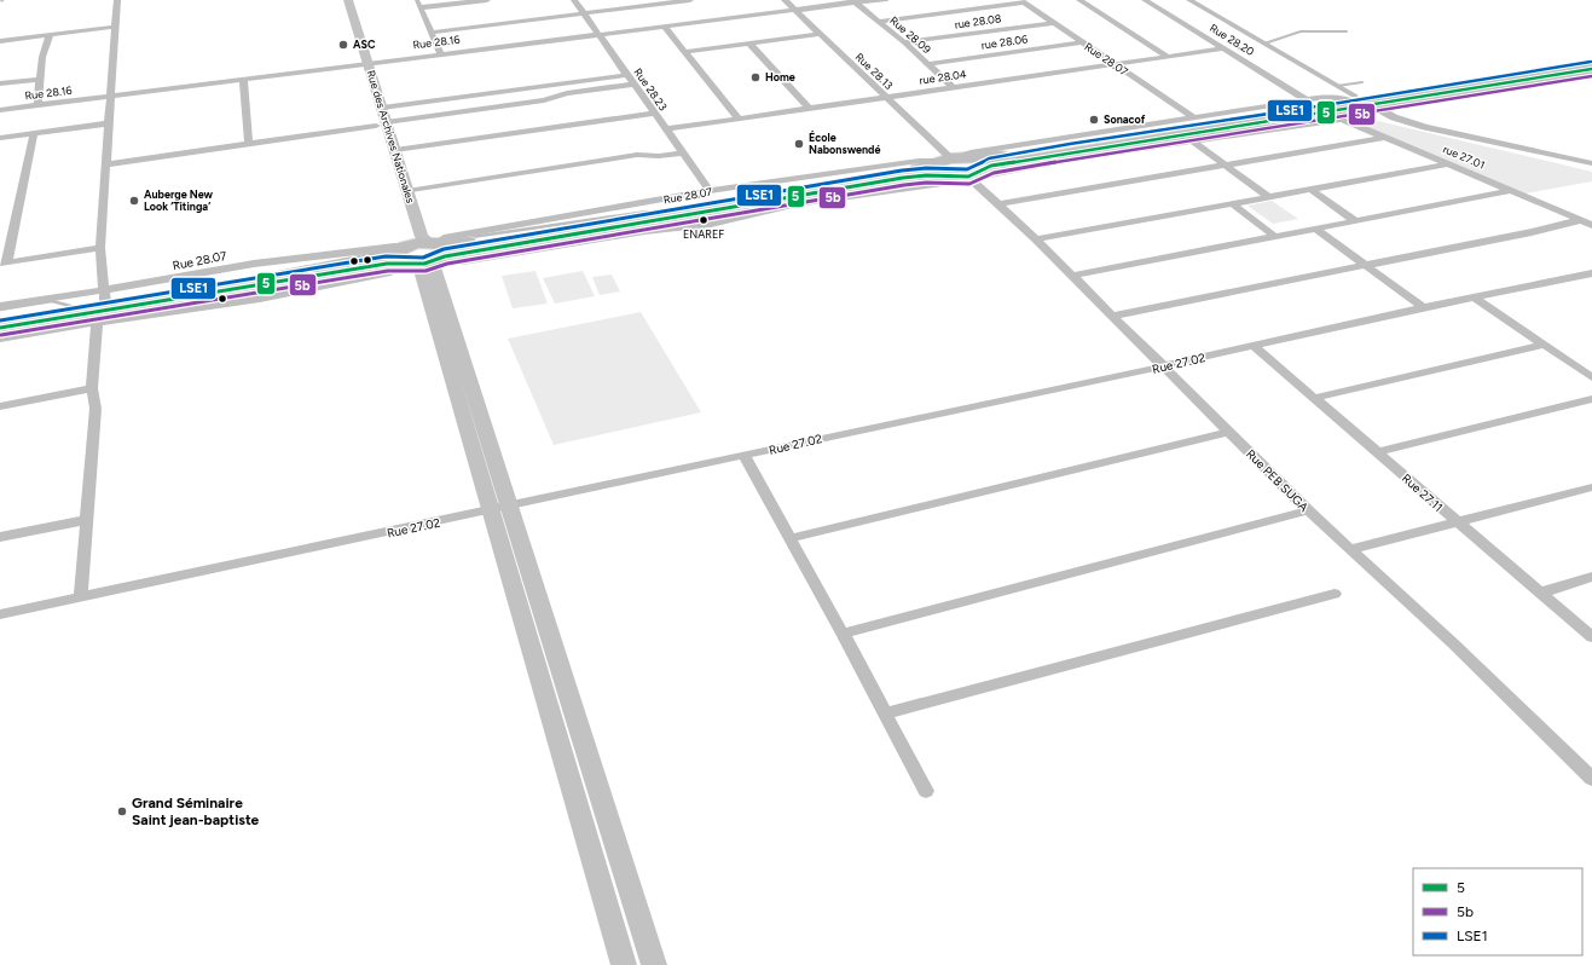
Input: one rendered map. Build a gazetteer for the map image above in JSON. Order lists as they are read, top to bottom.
{
  "streets": {
    "street": [
      "rue 28.08",
      "Rue 28.09",
      "Rue 28.20",
      "Rue 28.16",
      "rue 28.06",
      "Rue 28.07",
      "Rue 28.13",
      "rue 28.04",
      "Rue 28.23",
      "Rue des Archives Nationales",
      "rue 27.01",
      "Rue 27.02",
      "Rue PEB SUGA",
      "Rue 27.11"
    ]
  },
  "crossings": [
    ["rue 28.08", "Rue 28.09"],
    ["rue 28.08", "Rue 28.07"],
    ["Rue 28.09", "Rue 28.16"],
    ["Rue 28.09", "rue 28.06"],
    ["Rue 28.09", "rue 28.04"],
    ["Rue 28.20", "Rue 28.07"],
    ["Rue 28.20", "rue 28.04"],
    ["Rue 28.16", "Rue 28.13"],
    ["Rue 28.16", "Rue 28.23"],
    ["Rue 28.16", "Rue des Archives Nationales"],
    ["rue 28.06", "Rue 28.07"],
    ["Rue 28.07", "Rue 28.13"],
    ["Rue 28.07", "rue 28.04"],
    ["Rue 28.07", "Rue 28.23"],
    ["Rue 28.07", "Rue des Archives Nationales"],
    ["Rue 28.07", "Rue PEB SUGA"],
    ["Rue 28.13", "rue 28.04"],
    ["Rue 28.13", "Rue PEB SUGA"],
    ["rue 28.04", "Rue 28.23"],
    ["Rue 27.02", "Rue PEB SUGA"],
    ["Rue 27.02", "Rue 27.11"]
  ],
  "places": [
    "ASC",
    "Home",
    "Sonacof",
    "École Nabonswendé",
    "Auberge New Look ‘Titinga’",
    "ENAREF",
    "Grand Séminaire Saint jean-baptiste"
  ],
  "lines": ["transit line LSE1", "transit line 5", "transit line 5b"],
  "legend": ["5", "5b", "LSE1"]
}
